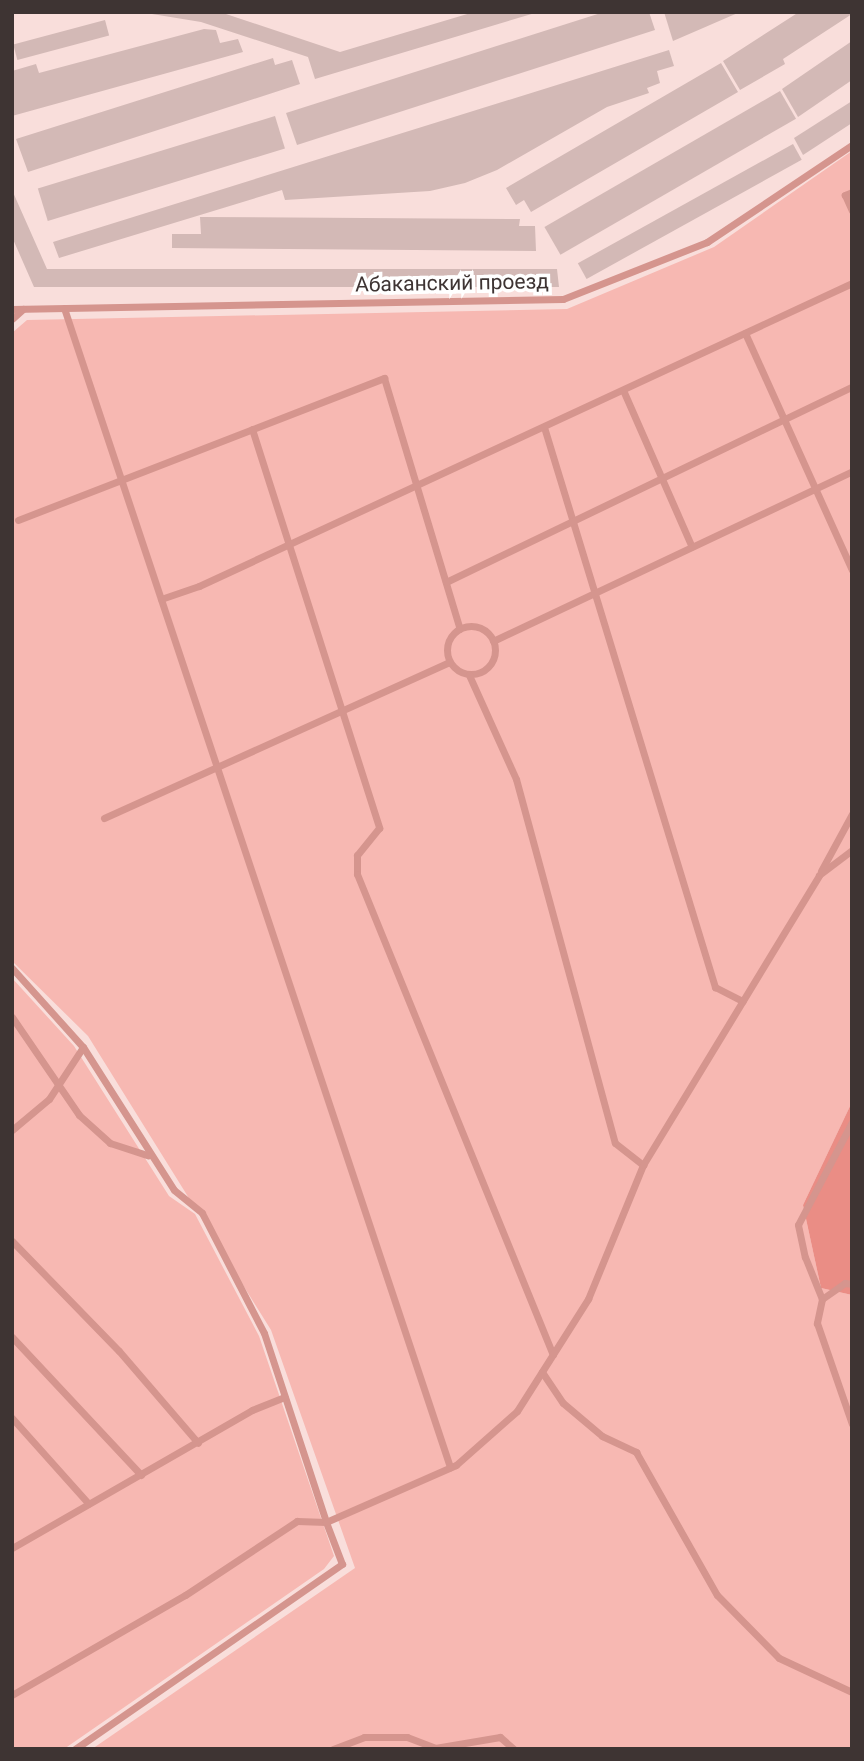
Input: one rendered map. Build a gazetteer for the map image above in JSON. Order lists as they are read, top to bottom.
{
  "streets": {
    "lane": ["Абаканский проезд"]
  }
}
